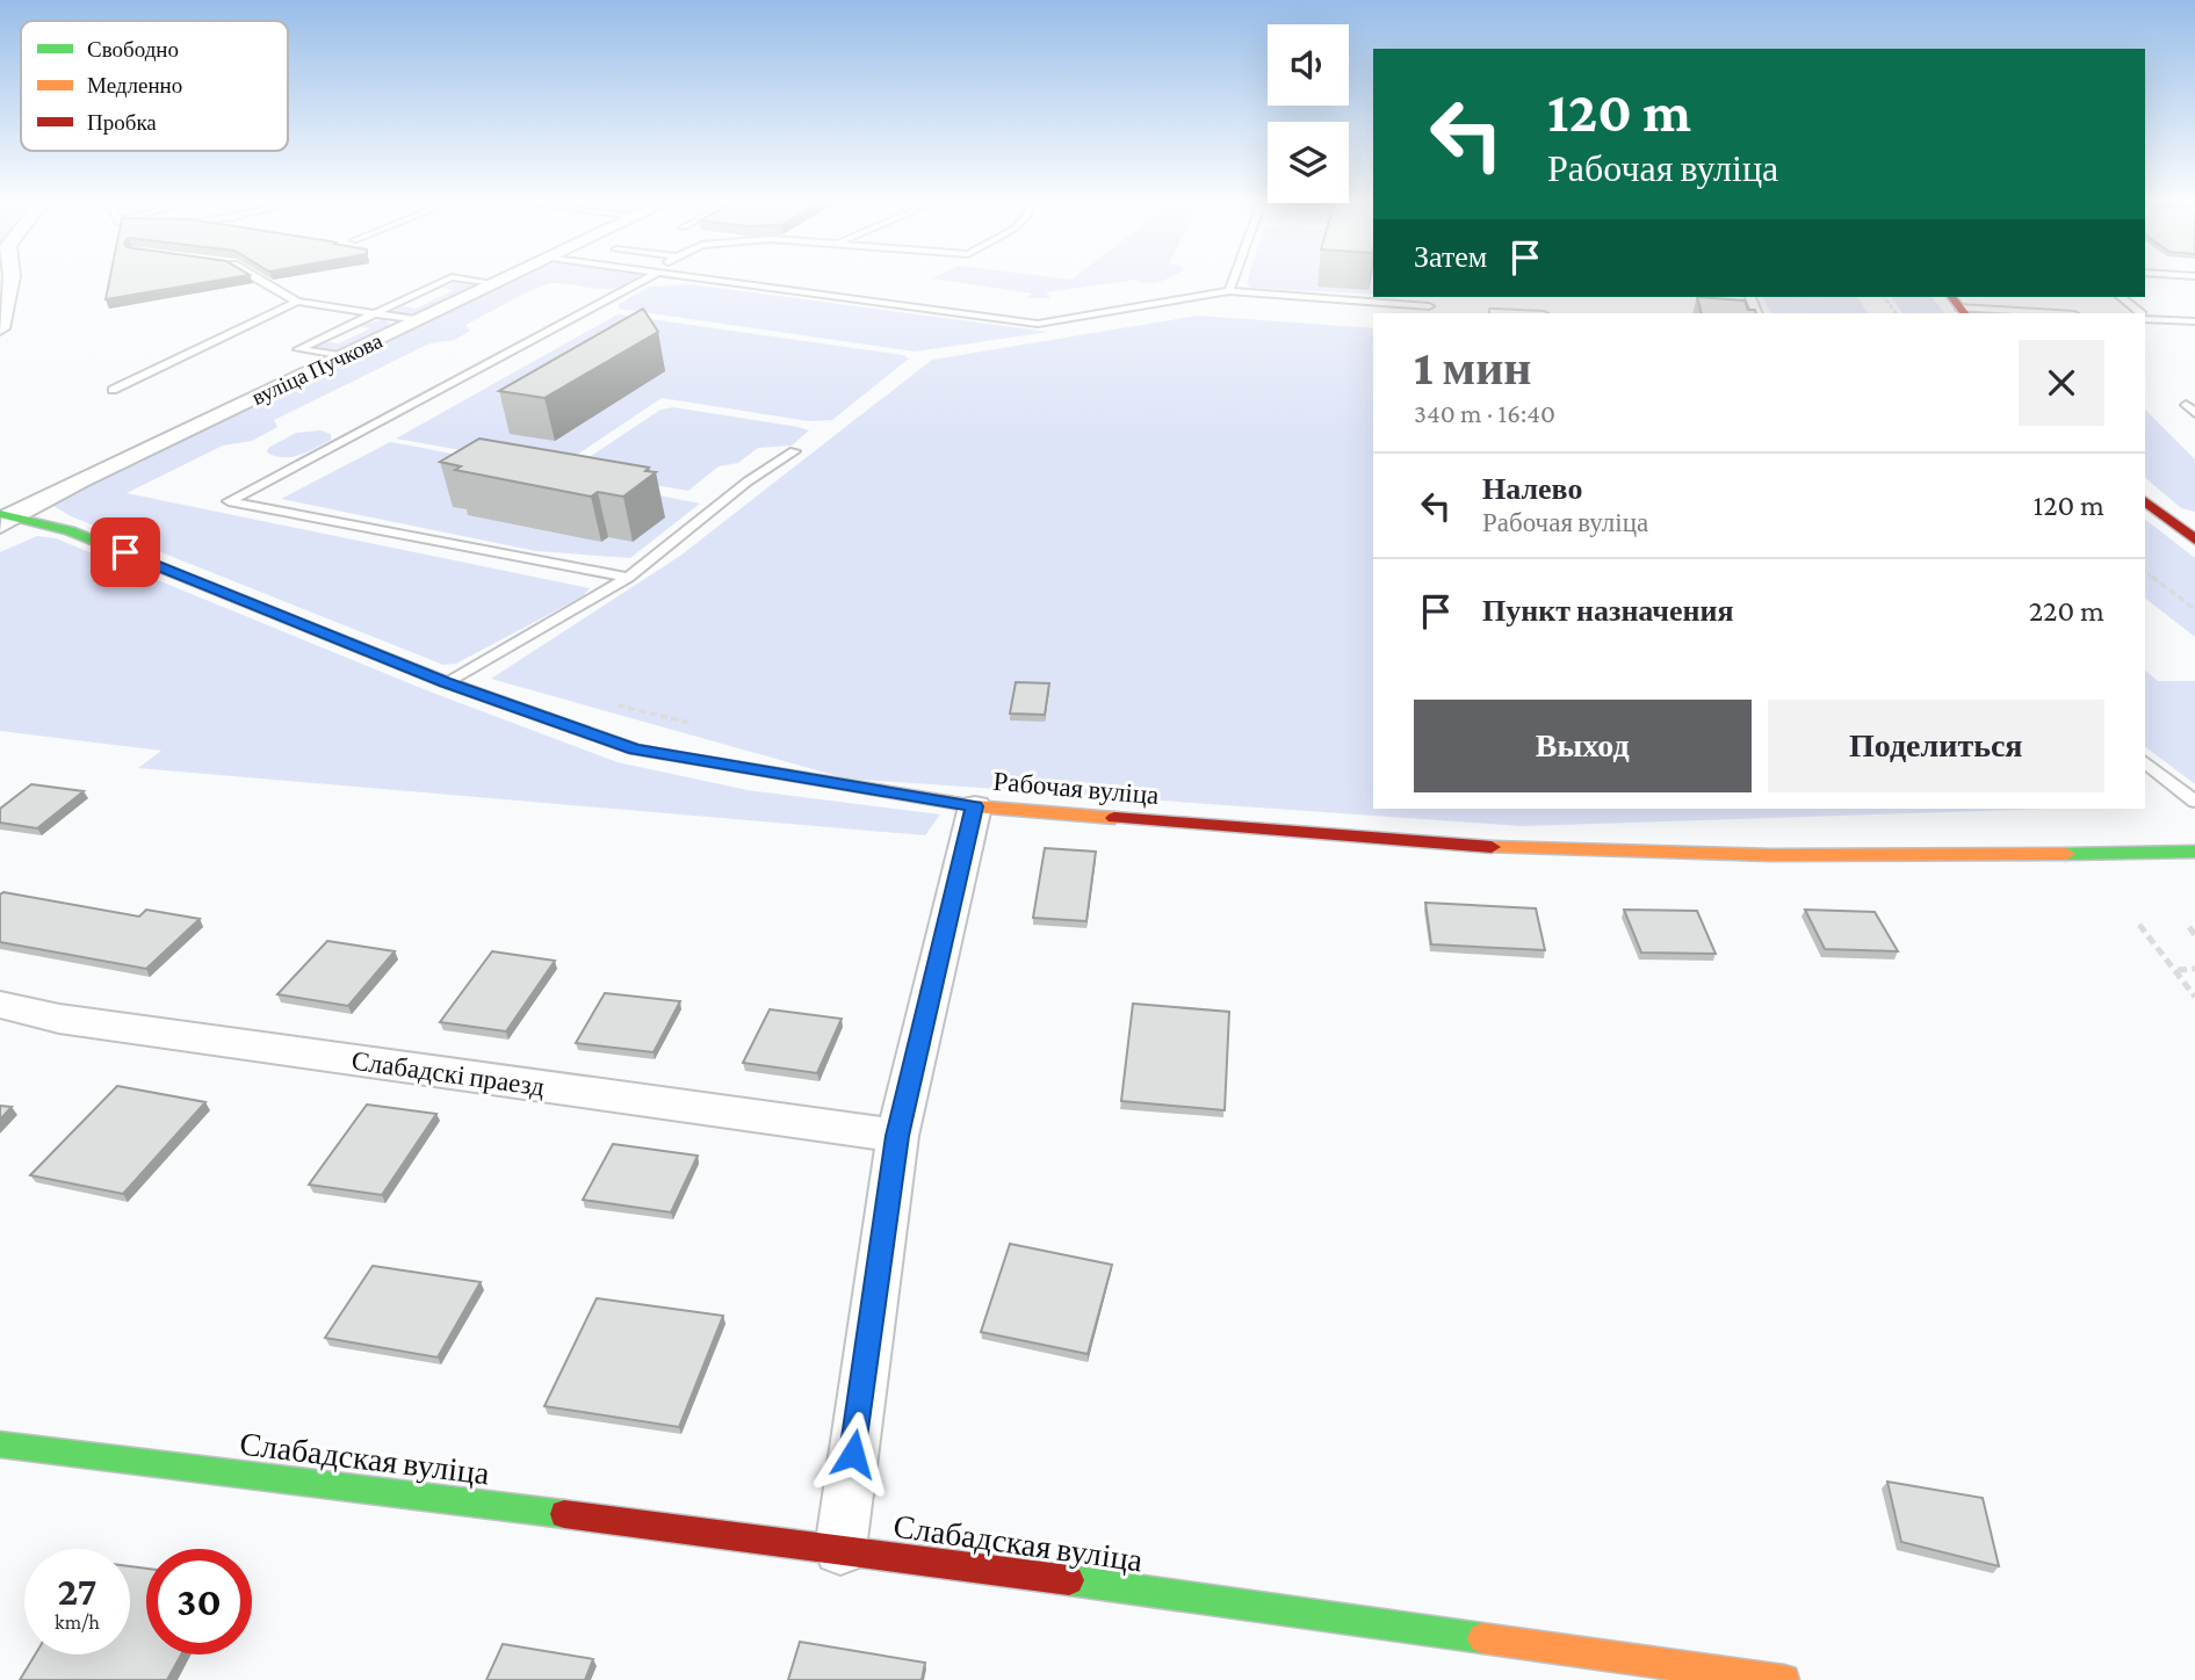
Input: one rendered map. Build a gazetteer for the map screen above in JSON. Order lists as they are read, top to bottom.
{
  "streets": {
    "street": [
      "вуліца Пучкова",
      "Рабочая вуліца",
      "Слабадскі праезд",
      "Слабадская вуліца"
    ]
  },
  "crossings": [
    ["вуліца Пучкова", "Рабочая вуліца"]
  ],
  "legend": ["Свободно", "Медленно", "Пробка"],
  "page": {
    "turn": ["120 m", "Рабочая вуліца"],
    "then": "Затем",
    "heading": ["1 мин", "340 m · 16:40"],
    "list": [
      {
        "name": "Налево",
        "note": "Рабочая вуліца",
        "value": "120 m"
      },
      {
        "name": "Пункт назначения",
        "value": "220 m"
      }
    ],
    "buttons": ["Выход", "Поделиться"],
    "speed": "27 km/h",
    "limit": "30"
  }
}
